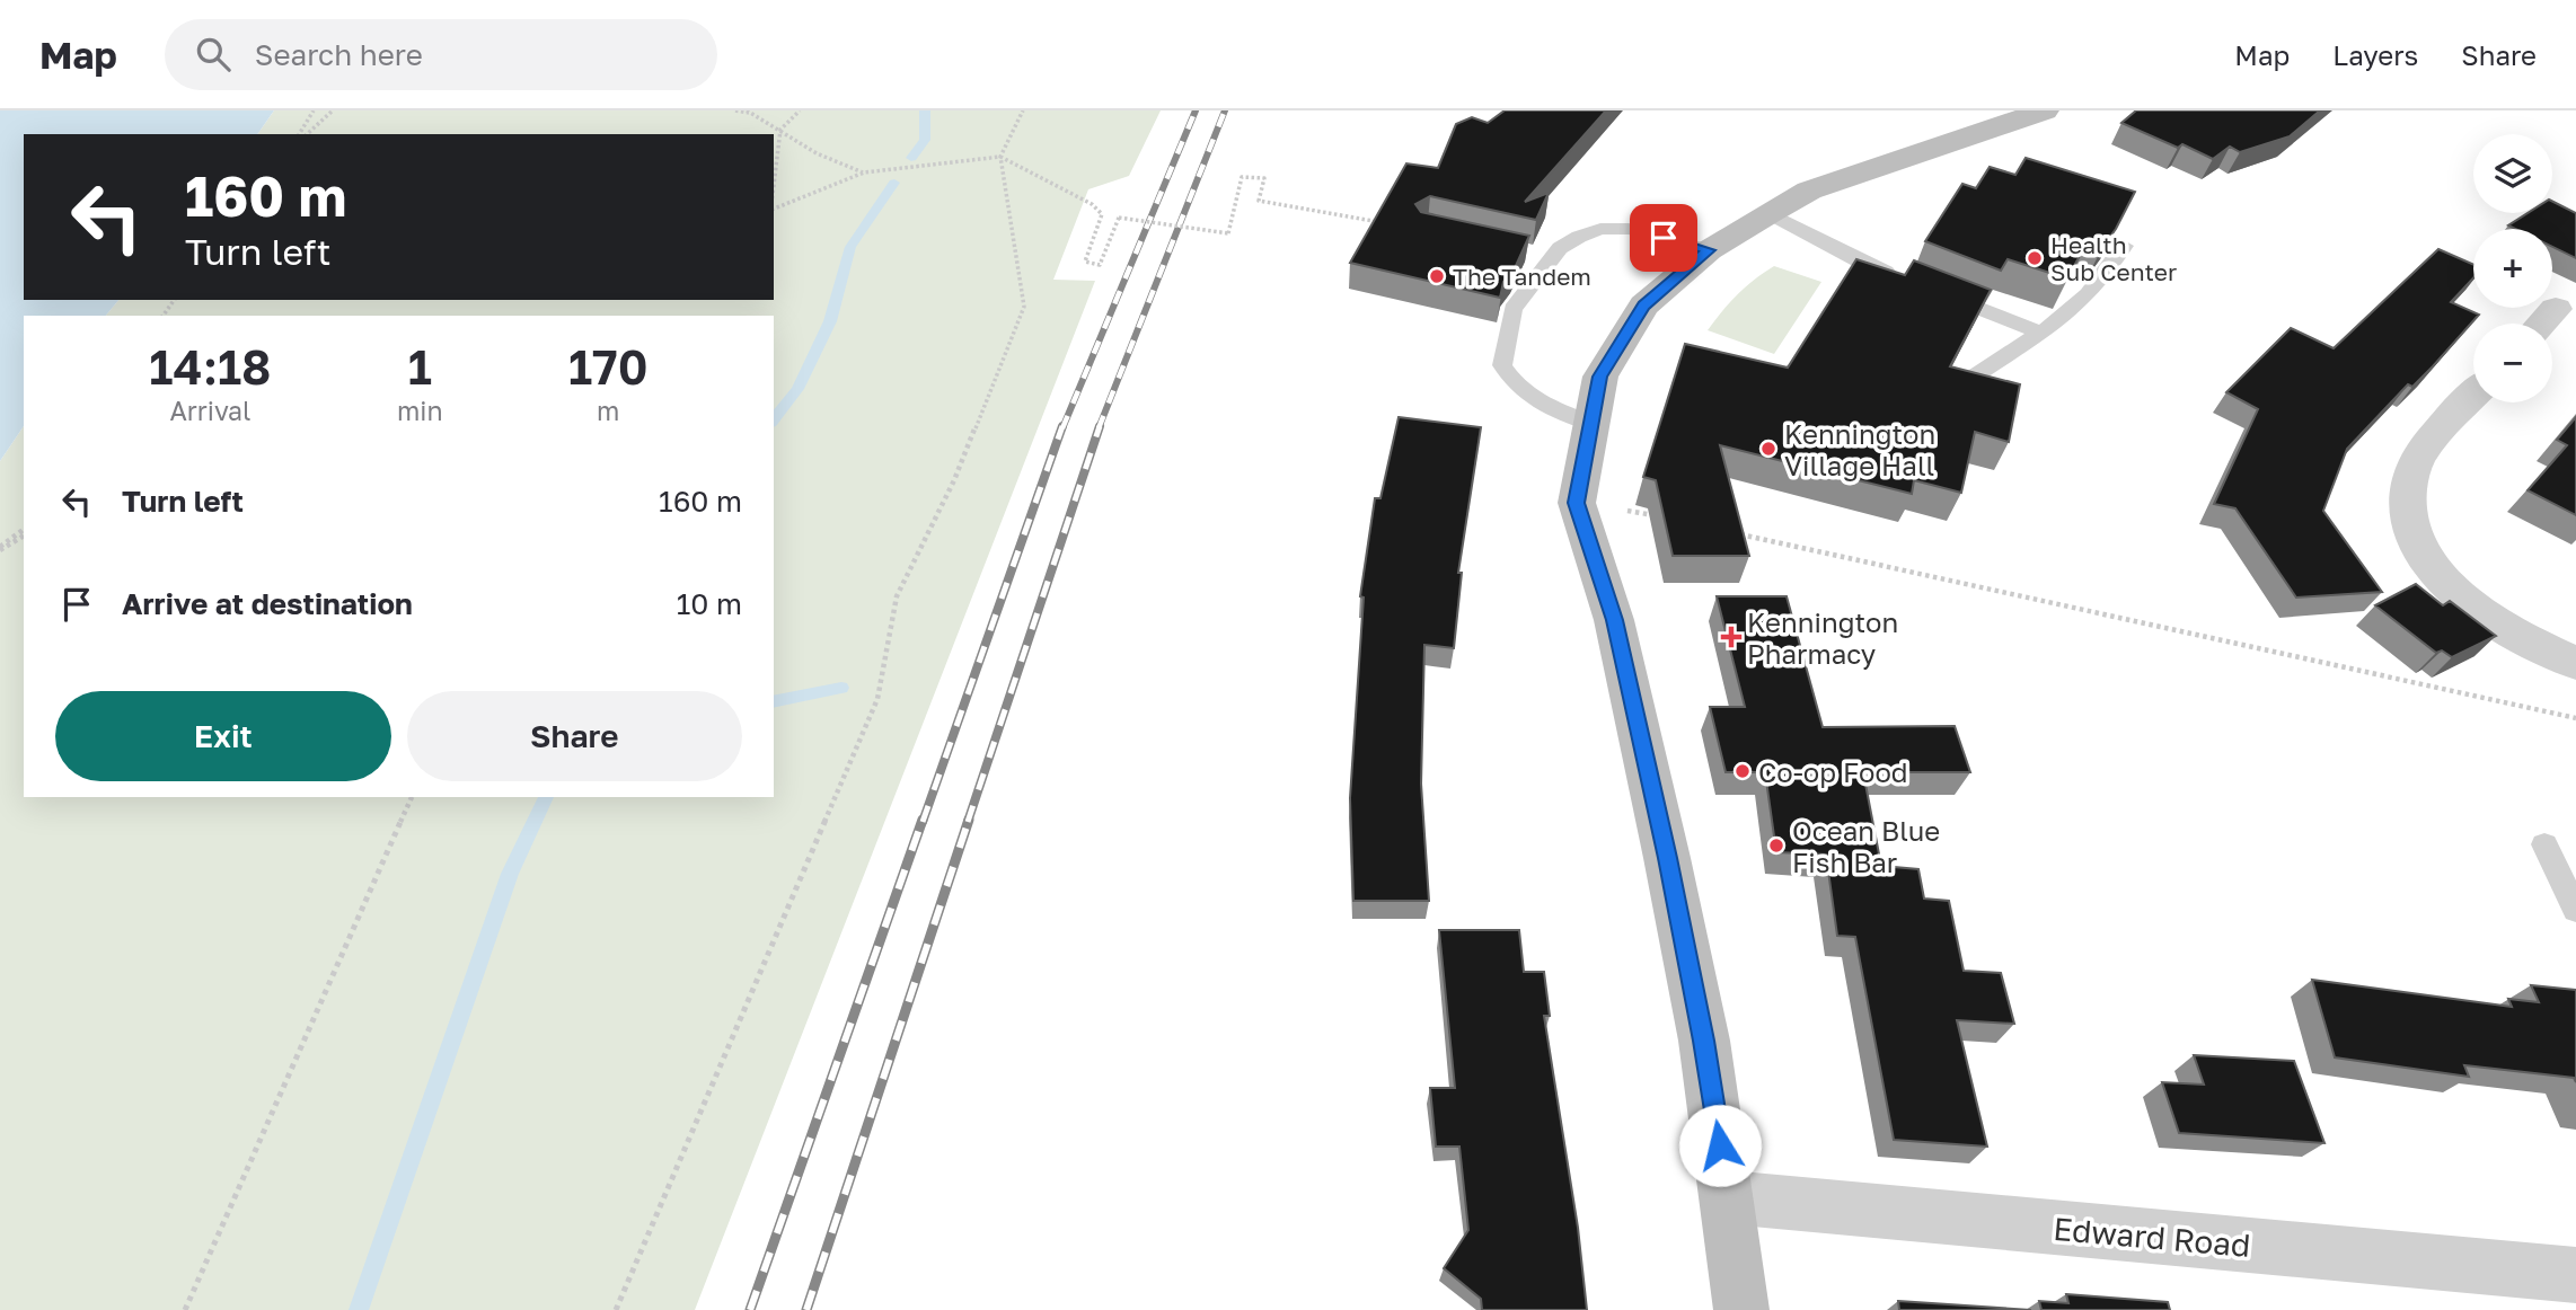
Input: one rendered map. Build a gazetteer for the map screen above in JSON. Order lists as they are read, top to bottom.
{
  "streets": {
    "street": ["Edward Road"]
  },
  "places": {
    "other": [
      "Health Sub Center",
      "The Tandem",
      "Kennington Village Hall",
      "Co-op Food",
      "Ocean Blue Fish Bar"
    ],
    "health": ["Kennington Pharmacy"]
  },
  "page": {
    "header": "Map",
    "search": "Search here",
    "nav": ["Map", "Layers", "Share"],
    "map_buttons": ["+", "−"],
    "turn": ["160 m", "Turn left"],
    "eta": [
      "14:18",
      "Arrival",
      "1",
      "min",
      "170",
      "m"
    ],
    "list": [
      {
        "name": "Turn left",
        "value": "160 m"
      },
      {
        "name": "Arrive at destination",
        "value": "10 m"
      }
    ],
    "buttons": ["Exit", "Share"]
  }
}
